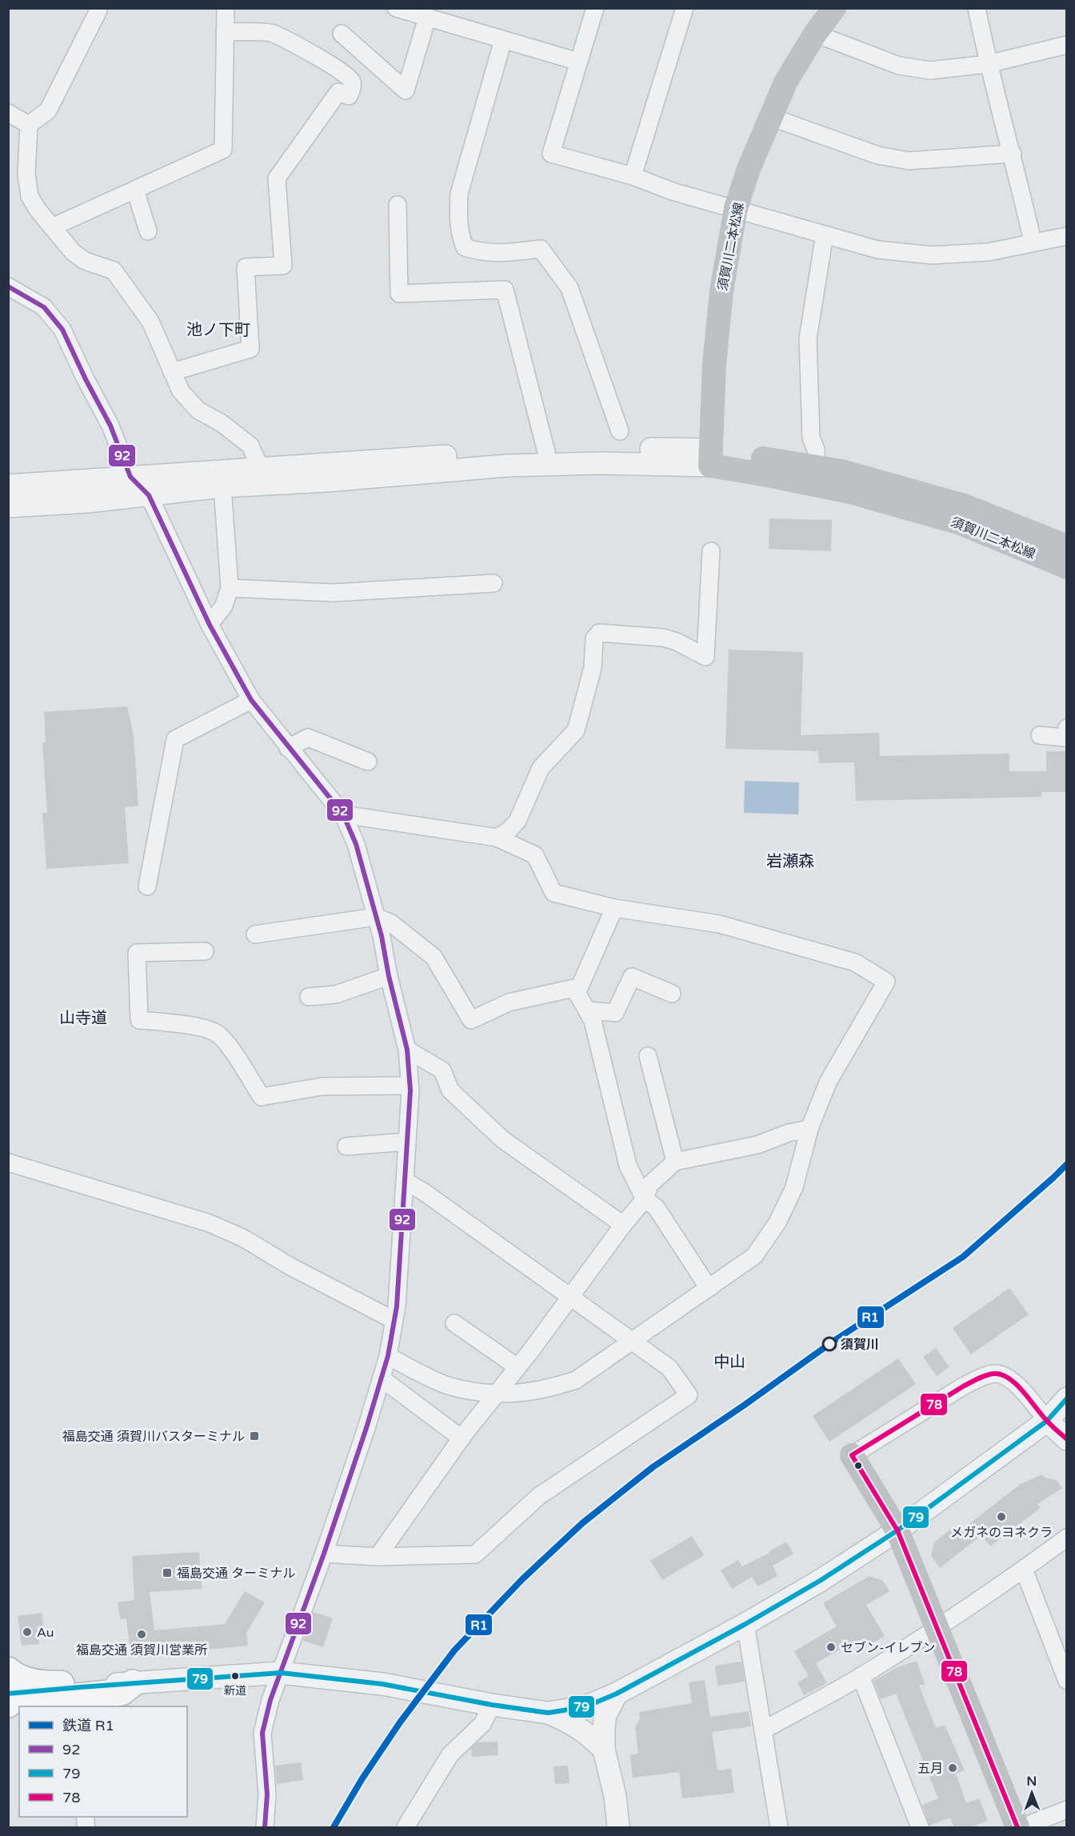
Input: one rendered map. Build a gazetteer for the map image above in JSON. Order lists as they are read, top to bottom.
{
  "streets": {
    "main road": ["須賀川二本松線"]
  },
  "districts": [
    "池ノ下町",
    "岩瀬森",
    "山寺道",
    "中山"
  ],
  "places": {
    "other": [
      "須賀川",
      "メガネのヨネクラ",
      "Au",
      "福島交通 須賀川営業所",
      "セブン-イレブン",
      "新道",
      "五月"
    ],
    "transit": ["福島交通 須賀川バスターミナル", "福島交通 ターミナル"]
  },
  "lines": [
    "transit line 92",
    "rail line R1",
    "transit line 78",
    "transit line 79"
  ],
  "legend": [
    "鉄道 R1",
    "92",
    "79",
    "78"
  ],
  "north": "top"
}
